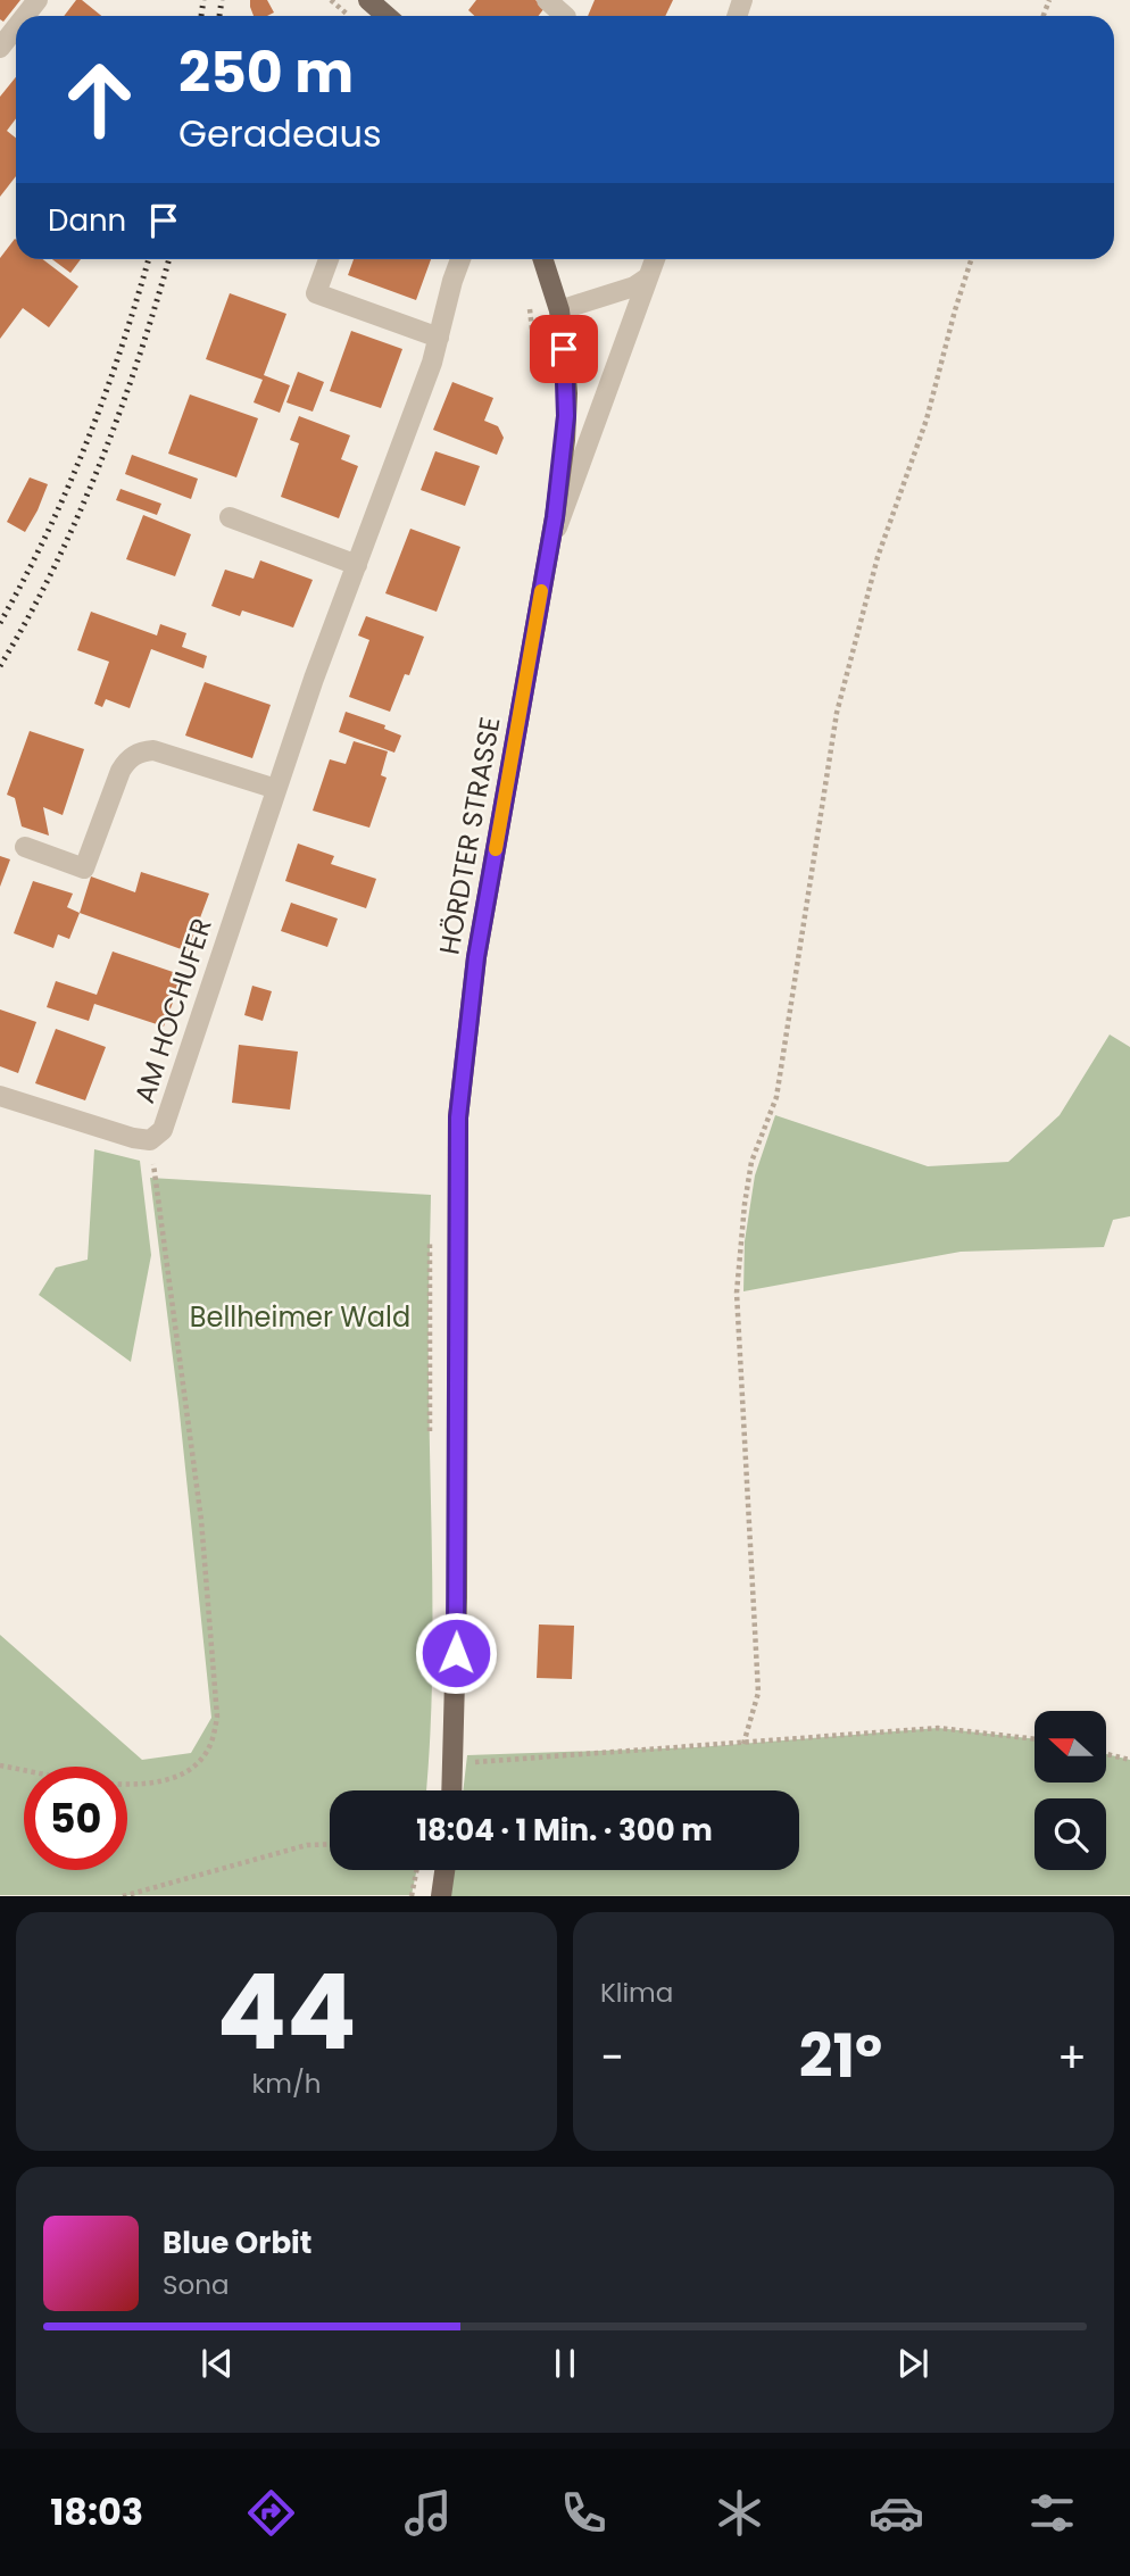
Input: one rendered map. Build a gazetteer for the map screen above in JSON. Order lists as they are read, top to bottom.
{
  "streets": {
    "main road": ["HÖRDTER STRASSE"],
    "street": ["AM HOCHUFER"]
  },
  "parks": ["Bellheimer Wald"],
  "north": "left",
  "page": {
    "turn": ["250 m", "Geradeaus"],
    "then": "Dann",
    "limit": "50",
    "trip": "18:04 · 1 Min. · 300 m",
    "tile": [
      ["44", "km/h"],
      "Klima"
    ],
    "heat": ["−", "21°", "+"],
    "song": ["Blue Orbit", "Sona"],
    "tabs": "18:03"
  }
}
